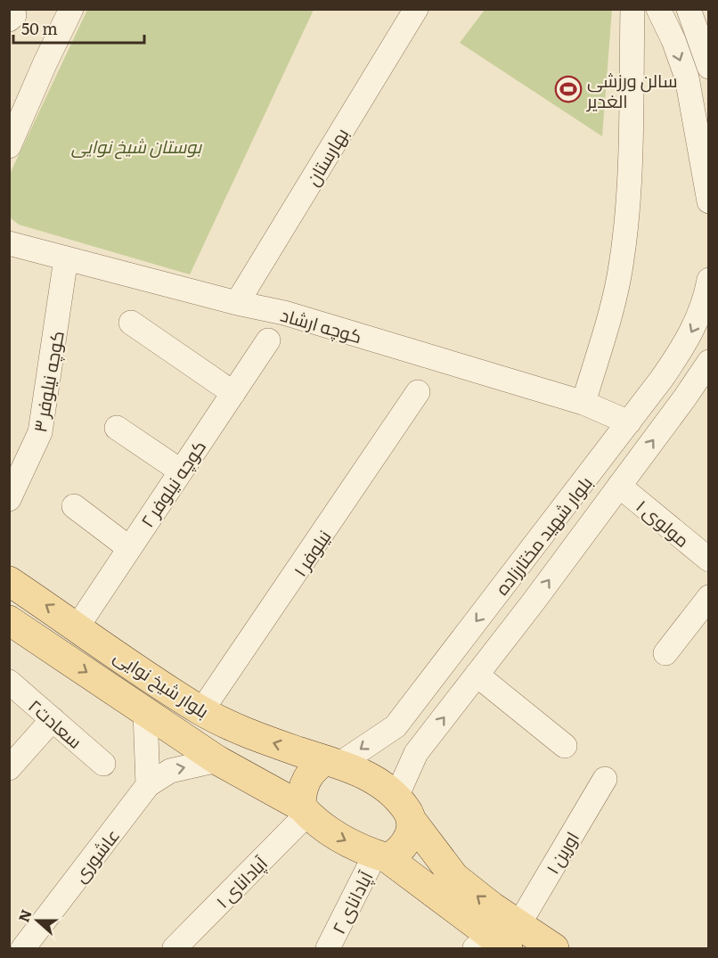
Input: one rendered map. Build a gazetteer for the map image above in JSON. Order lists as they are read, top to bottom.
{
  "streets": {
    "main road": ["بلوار شیخ نوایی"],
    "street": [
      "بهارستان",
      "کوچه ارشاد",
      "کوچه نیلوفر ۳",
      "کوچه نیلوفر ۲",
      "مولوی ۱",
      "بلوار شهید مختارزاده",
      "۱ نیلوفر",
      "سعادت۲",
      "اورین ۱",
      "عاشوری",
      "آپادانای ۱",
      "آپادانای ۲"
    ]
  },
  "crossings": [
    ["بهارستان", "کوچه ارشاد"],
    ["کوچه ارشاد", "کوچه نیلوفر ۳"],
    ["کوچه ارشاد", "بلوار شهید مختارزاده"],
    ["کوچه نیلوفر ۲", "بلوار شیخ نوایی"],
    ["مولوی ۱", "بلوار شهید مختارزاده"],
    ["بلوار شهید مختارزاده", "بلوار شیخ نوایی"],
    ["۱ نیلوفر", "بلوار شیخ نوایی"],
    ["بلوار شیخ نوایی", "عاشوری"],
    ["بلوار شیخ نوایی", "آپادانای ۱"],
    ["بلوار شیخ نوایی", "آپادانای ۲"]
  ],
  "parks": ["بوستان شیخ نوایی"],
  "places": {
    "sports": ["سالن ورزشی الغدیر"]
  },
  "scale_bar": "50 m",
  "north": "left"
}
